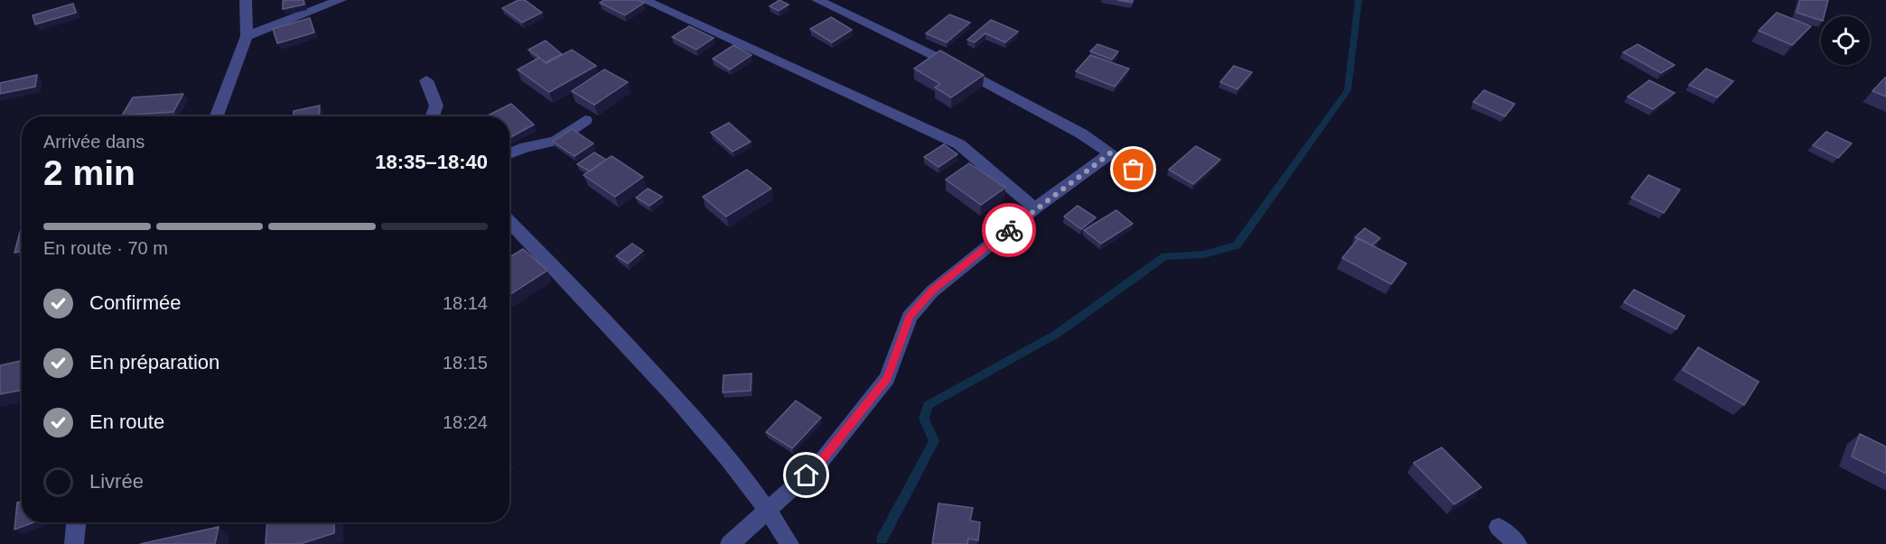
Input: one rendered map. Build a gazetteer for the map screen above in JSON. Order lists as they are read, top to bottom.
{
  "page": {
    "heading": ["2 min", "Arrivée dans", "18:35–18:40"],
    "bar": "En route · 70 m",
    "list": [
      ["Confirmée", "18:14"],
      ["En préparation", "18:15"],
      ["En route", "18:24"],
      "Livrée"
    ]
  }
}
